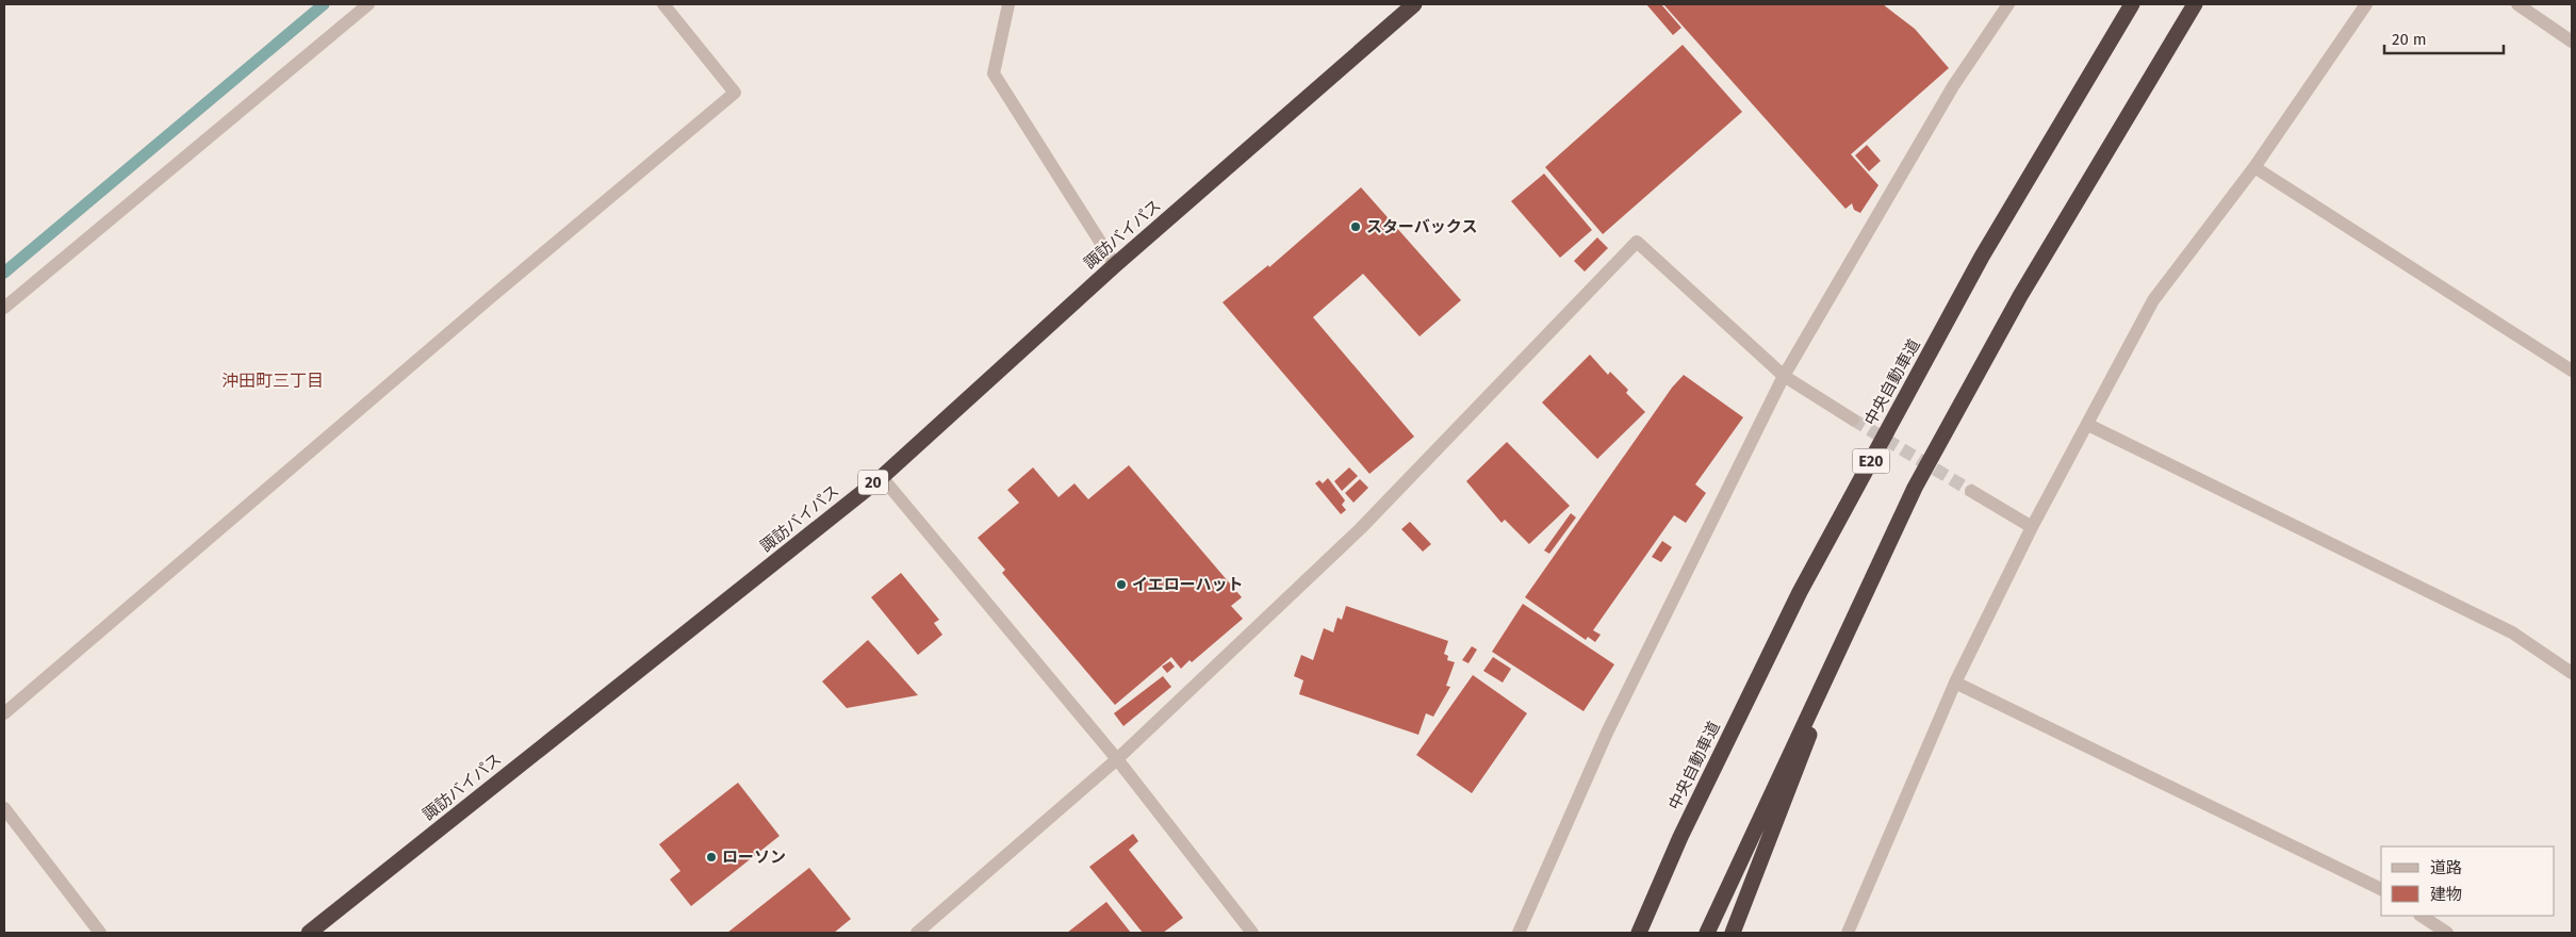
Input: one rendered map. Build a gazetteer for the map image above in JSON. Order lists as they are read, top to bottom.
{
  "streets": {
    "highway": [
      "諏訪バイパス",
      "中央自動車道",
      "E20",
      "20"
    ]
  },
  "districts": ["沖田町三丁目"],
  "places": ["スターバックス", "イエローハット", "ローソン"],
  "legend": ["道路", "建物"],
  "scale_bar": "20 m"
}
